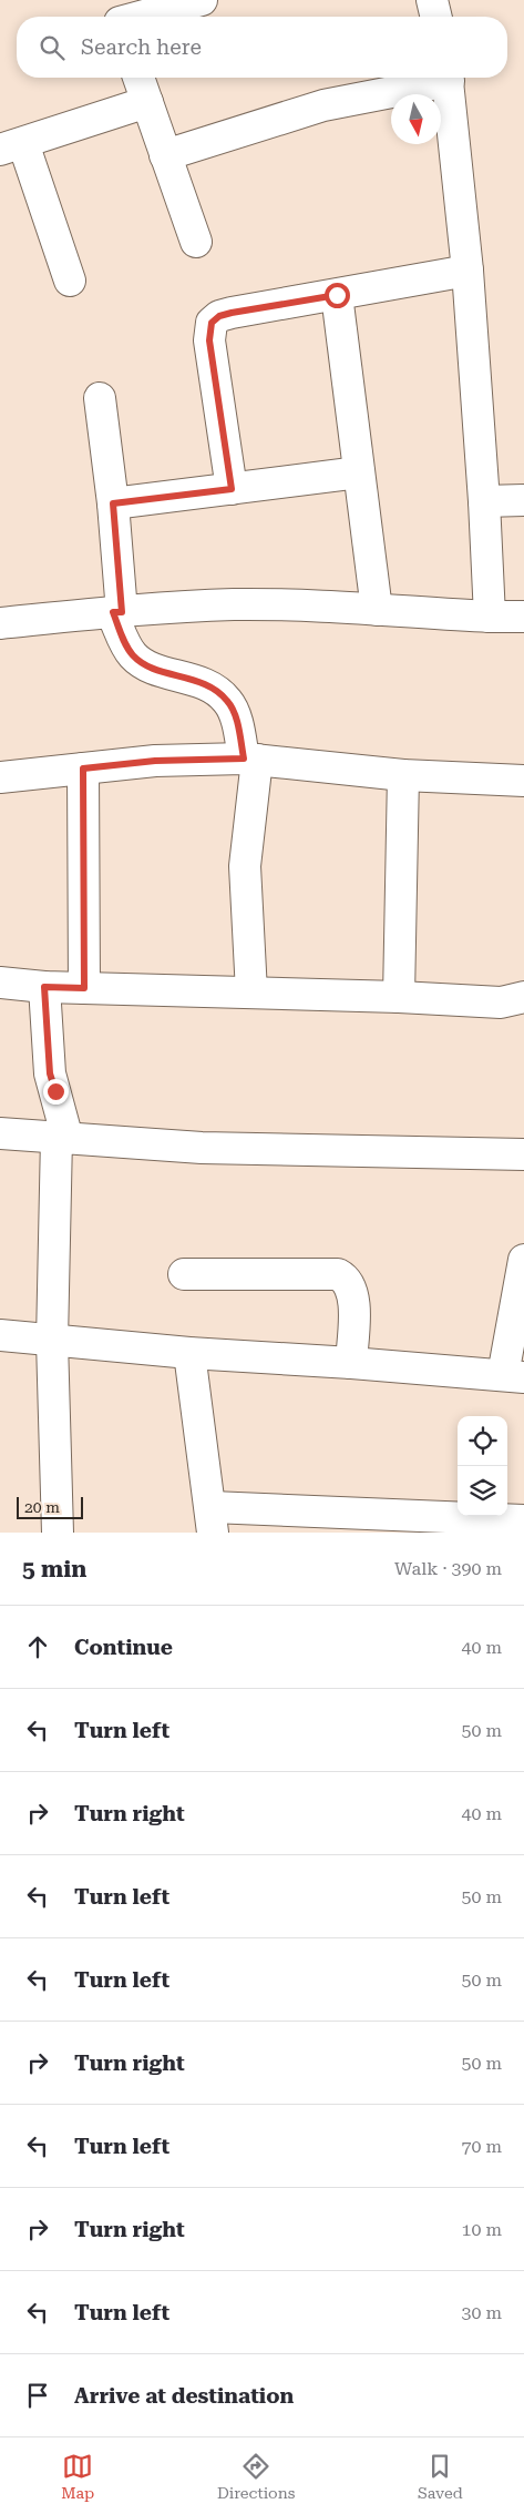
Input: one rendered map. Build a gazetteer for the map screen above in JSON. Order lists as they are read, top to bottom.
{
  "scale_bar": "20 m",
  "north": "bottom",
  "page": {
    "search": "Search here",
    "scale": "20 m",
    "heading": ["5 min", "Walk · 390 m"],
    "list": [
      ["Continue", "40 m"],
      ["Turn left", "50 m"],
      ["Turn right", "40 m"],
      ["Turn left", "50 m"],
      ["Turn left", "50 m"],
      ["Turn right", "50 m"],
      ["Turn left", "70 m"],
      ["Turn right", "10 m"],
      ["Turn left", "30 m"],
      "Arrive at destination"
    ],
    "nav": ["Map", "Directions", "Saved"]
  }
}
